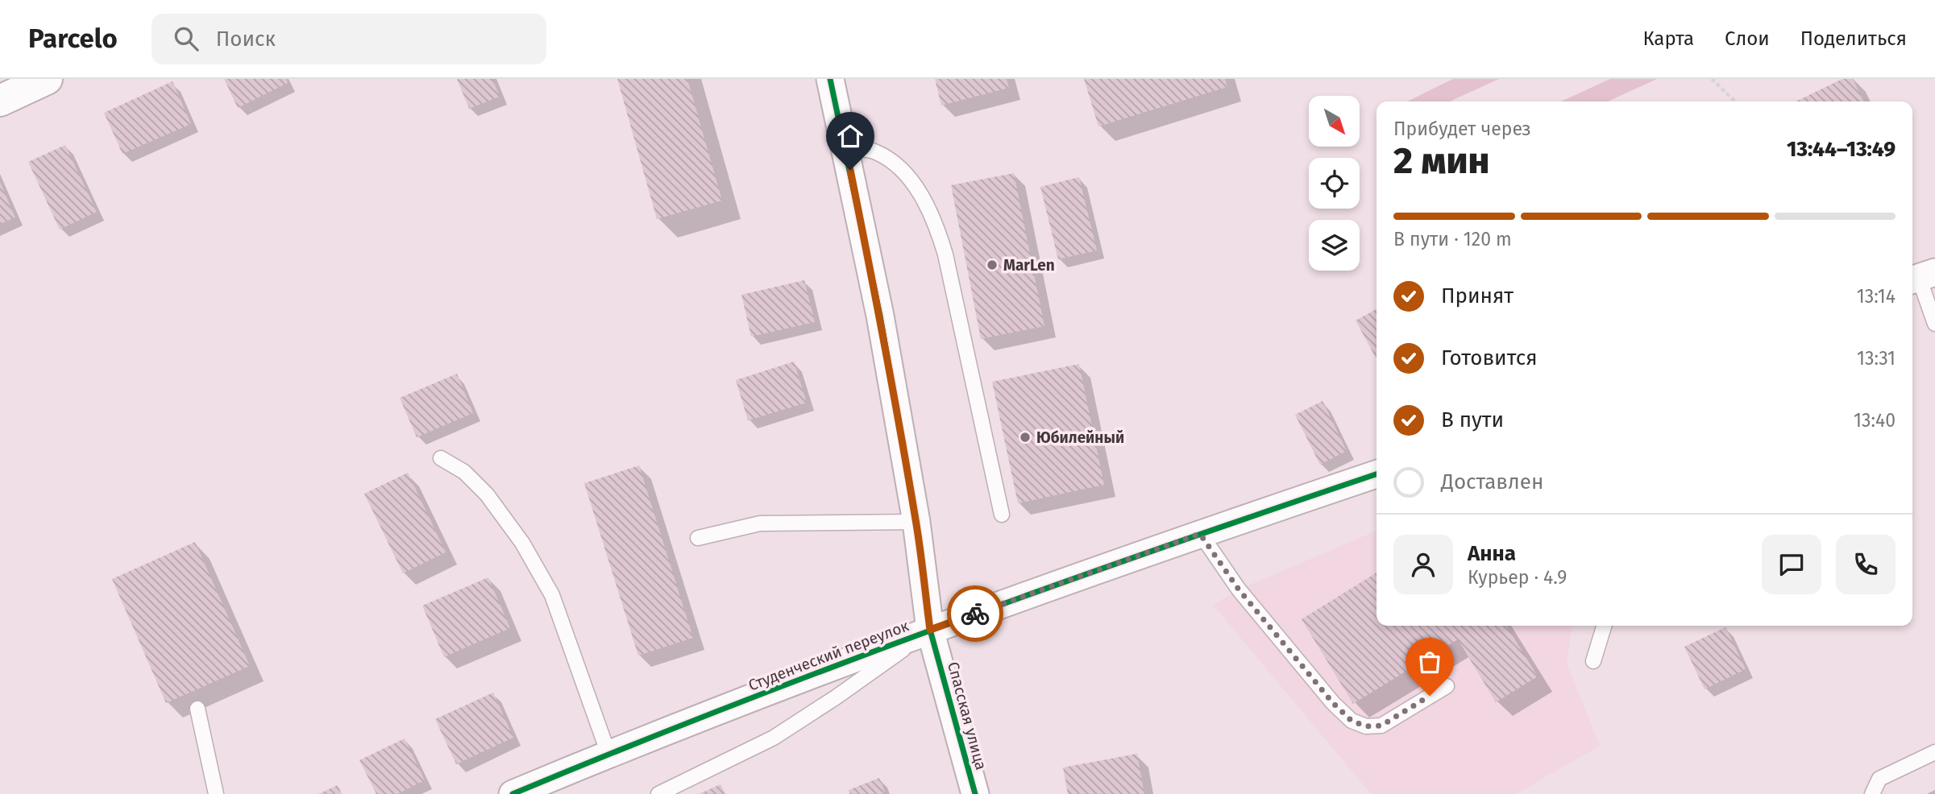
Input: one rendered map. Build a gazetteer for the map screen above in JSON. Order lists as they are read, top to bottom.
{
  "streets": {
    "street": ["Студенческий переулок", "Спасская улица"]
  },
  "crossings": [
    ["Студенческий переулок", "Спасская улица"]
  ],
  "places": ["MarLen", "Юбилейный"],
  "north": "bottom right",
  "page": {
    "header": "Parcelo",
    "search": "Поиск",
    "nav": ["Карта", "Слои", "Поделиться"],
    "heading": ["2 мин", "Прибудет через", "13:44–13:49"],
    "panel": ["Анна", "Курьер · 4.9"],
    "bar": "В пути · 120 m",
    "list": [
      ["Принят", "13:14"],
      ["Готовится", "13:31"],
      ["В пути", "13:40"],
      "Доставлен"
    ]
  }
}
